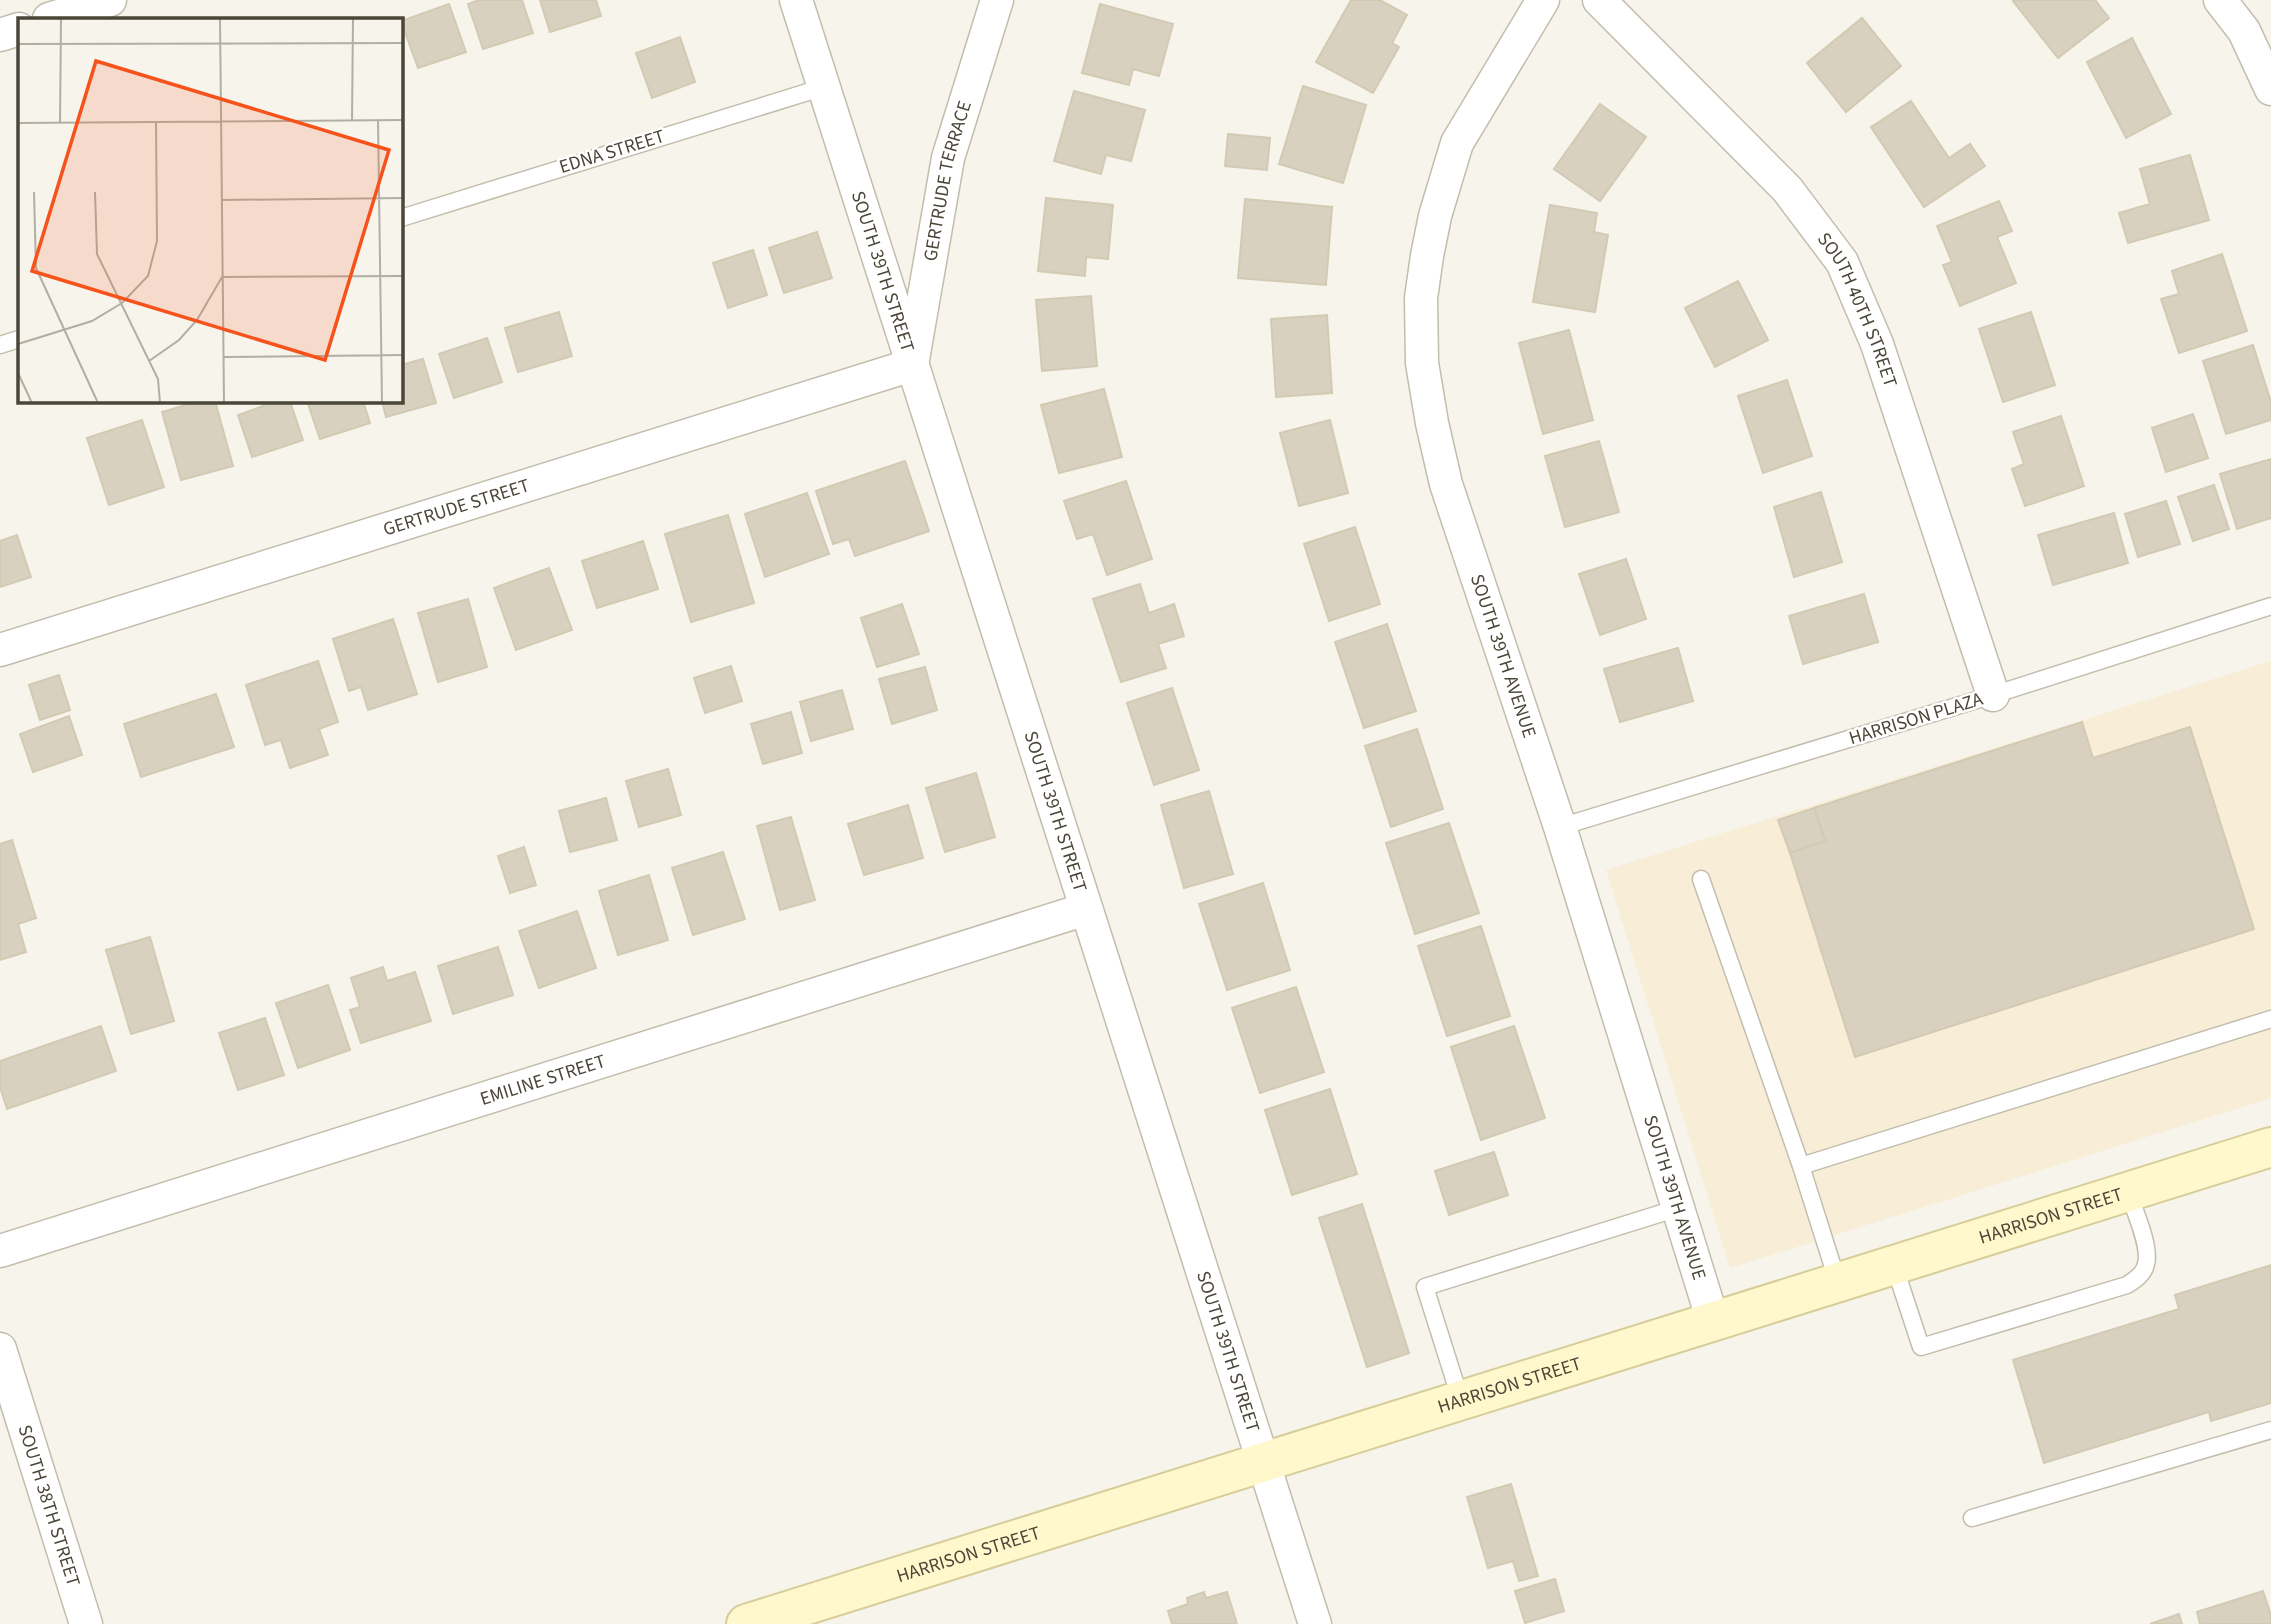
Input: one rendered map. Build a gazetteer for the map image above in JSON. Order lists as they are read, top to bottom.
{
  "streets": {
    "main road": ["HARRISON STREET"],
    "street": [
      "GERTRUDE TERRACE",
      "SOUTH 39TH STREET",
      "SOUTH 40TH STREET",
      "GERTRUDE STREET",
      "SOUTH 39TH AVENUE",
      "EMILINE STREET",
      "SOUTH 38TH STREET"
    ],
    "lane": ["EDNA STREET", "HARRISON PLAZA"]
  },
  "crossings": [
    ["EDNA STREET", "SOUTH 39TH STREET"],
    ["GERTRUDE TERRACE", "SOUTH 39TH STREET"],
    ["GERTRUDE TERRACE", "GERTRUDE STREET"],
    ["SOUTH 39TH STREET", "GERTRUDE STREET"],
    ["SOUTH 39TH STREET", "EMILINE STREET"],
    ["SOUTH 39TH STREET", "HARRISON STREET"],
    ["SOUTH 40TH STREET", "HARRISON PLAZA"],
    ["SOUTH 39TH AVENUE", "HARRISON PLAZA"],
    ["SOUTH 39TH AVENUE", "HARRISON STREET"]
  ]
}
